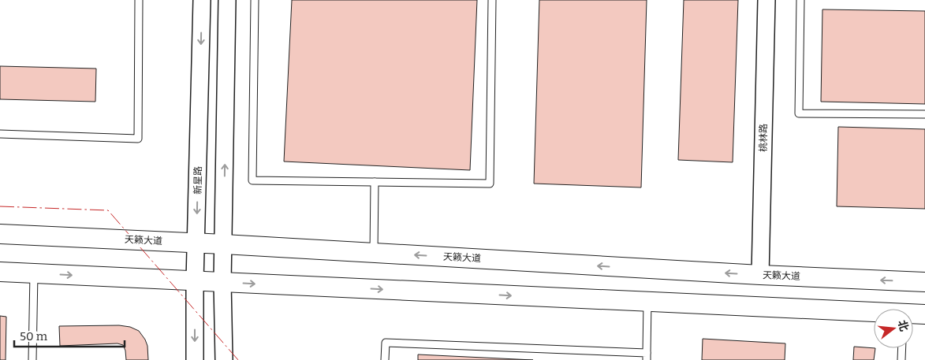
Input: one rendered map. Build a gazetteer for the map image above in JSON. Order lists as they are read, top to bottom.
{
  "streets": {
    "main road": ["天籁大道"],
    "street": ["桃林路", "新星路"]
  },
  "crossings": [
    ["桃林路", "天籁大道"],
    ["新星路", "天籁大道"]
  ],
  "scale_bar": "50 m",
  "north": "right"
}
